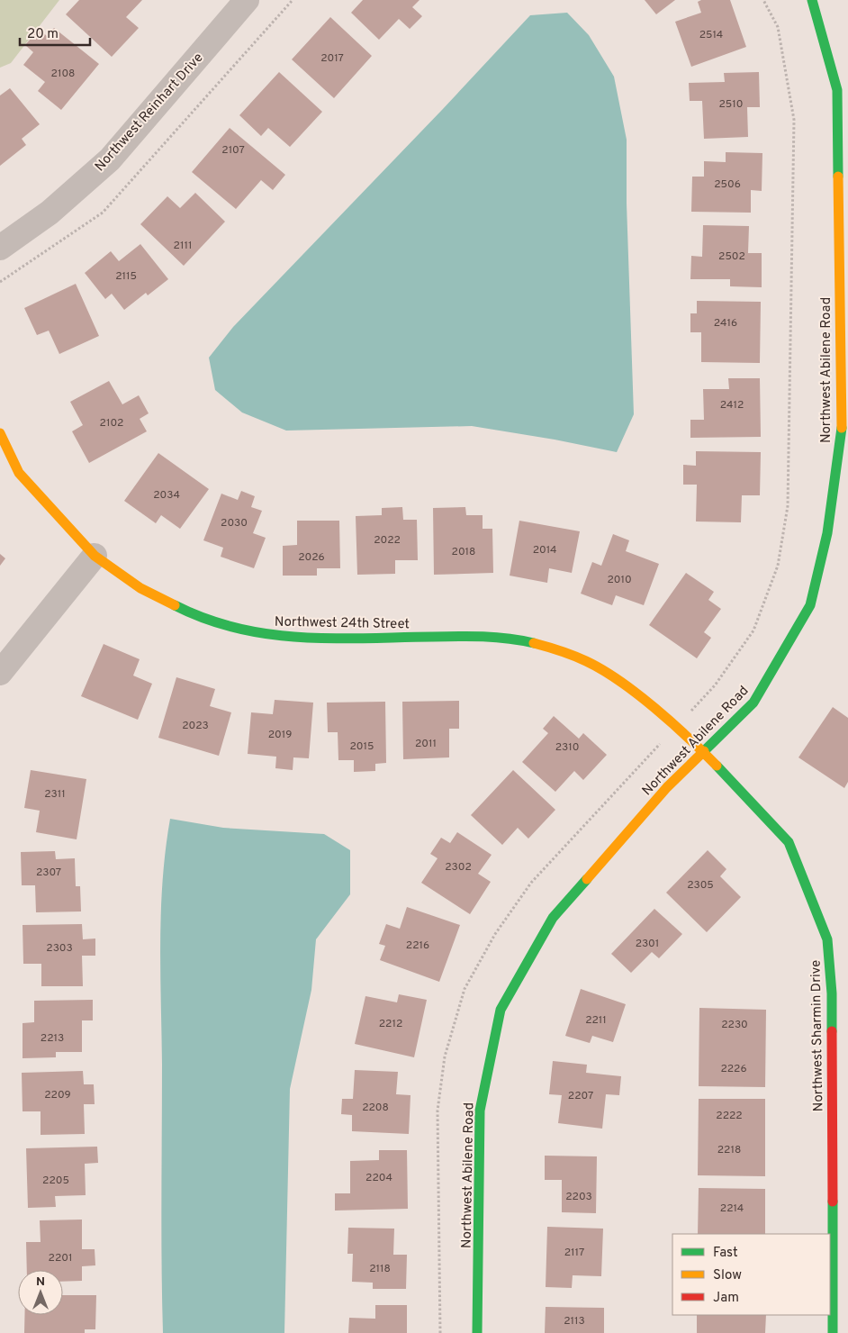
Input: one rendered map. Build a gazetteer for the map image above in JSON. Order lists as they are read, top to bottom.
{
  "streets": {
    "street": [
      "Northwest Reinhart Drive",
      "Northwest Abilene Road",
      "Northwest 24th Street",
      "Northwest Sharmin Drive"
    ]
  },
  "crossings": [
    ["Northwest Abilene Road", "Northwest 24th Street"],
    ["Northwest Abilene Road", "Northwest Sharmin Drive"],
    ["Northwest 24th Street", "Northwest Sharmin Drive"]
  ],
  "house_numbers": [
    "2514",
    "2017",
    "2108",
    "2510",
    "2107",
    "2506",
    "2111",
    "2502",
    "2115",
    "2416",
    "2412",
    "2102",
    "2034",
    "2030",
    "2022",
    "2014",
    "2018",
    "2026",
    "2010",
    "2023",
    "2019",
    "2011",
    "2015",
    "2310",
    "2311",
    "2302",
    "2307",
    "2305",
    "2301",
    "2216",
    "2303",
    "2211",
    "2212",
    "2230",
    "2213",
    "2226",
    "2209",
    "2207",
    "2208",
    "2222",
    "2218",
    "2204",
    "2205",
    "2203",
    "2214",
    "2117",
    "2201",
    "2118",
    "2113"
  ],
  "legend": ["Fast", "Slow", "Jam"],
  "scale_bar": "20 m",
  "north": "top"
}
